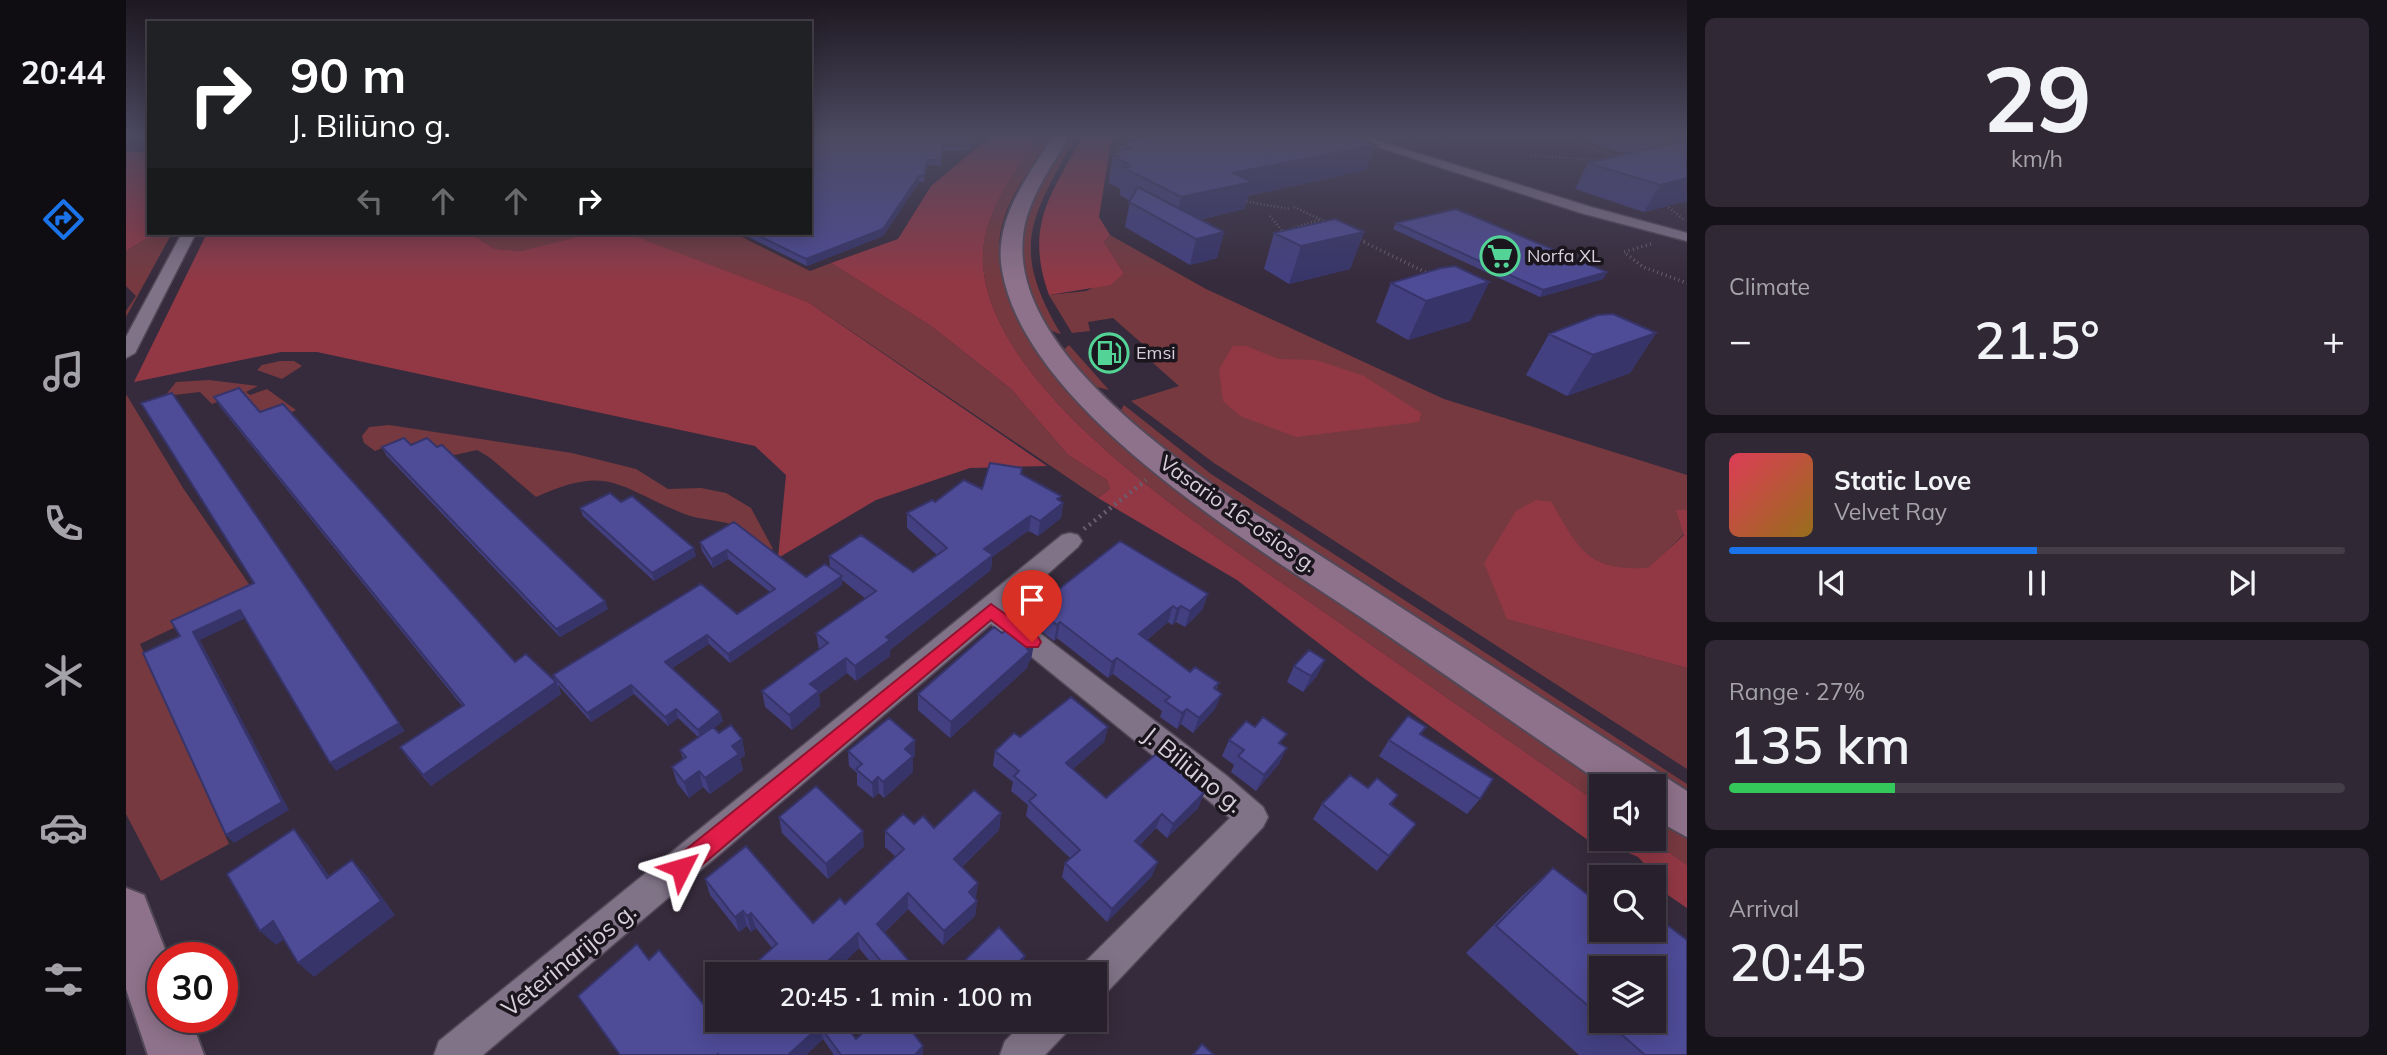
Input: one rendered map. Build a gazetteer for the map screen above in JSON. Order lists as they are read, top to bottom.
{
  "streets": {
    "main road": ["Vasario 16-osios g."],
    "street": ["J. Biliūno g.", "Veterinarijos g."]
  },
  "crossings": [
    ["J. Biliūno g.", "Veterinarijos g."]
  ],
  "places": {
    "supermarket": ["Norfa XL"],
    "fuel station": ["Emsi"]
  },
  "page": {
    "tabs": "20:44",
    "tile": [
      ["29", "km/h"],
      "Climate",
      ["Range · 27%", "135 km"],
      ["Arrival", "20:45"]
    ],
    "turn": ["90 m", "J. Biliūno g."],
    "heat": ["−", "21.5°", "+"],
    "song": ["Static Love", "Velvet Ray"],
    "limit": "30",
    "trip": "20:45 · 1 min · 100 m"
  }
}
